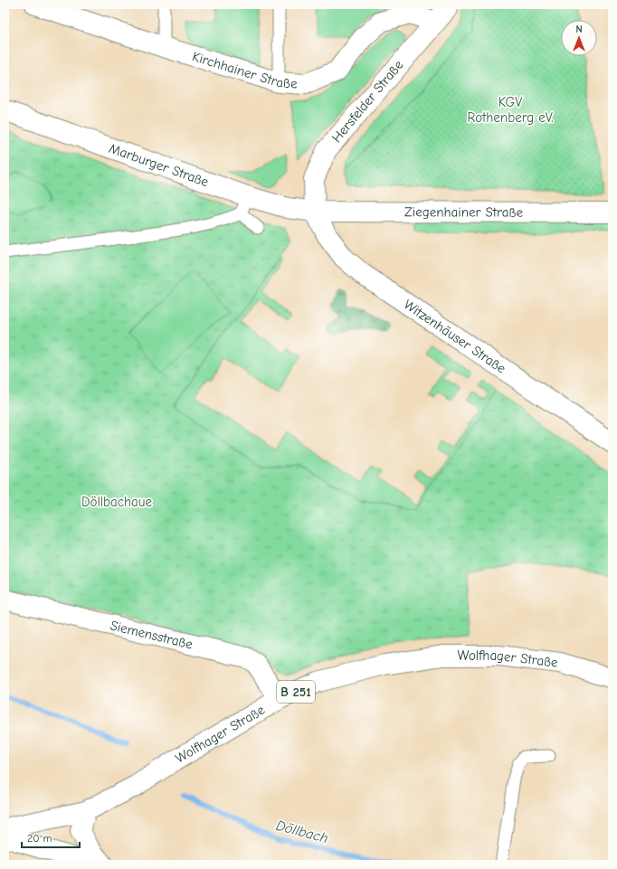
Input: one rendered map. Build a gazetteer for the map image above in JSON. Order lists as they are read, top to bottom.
{
  "streets": {
    "street": [
      "Kirchhainer Straße",
      "Hersfelder Straße",
      "Marburger Straße",
      "Ziegenhainer Straße",
      "Witzenhäuser Straße",
      "Siemensstraße",
      "Wolfhager Straße",
      "B 251"
    ]
  },
  "crossings": [
    ["Kirchhainer Straße", "Hersfelder Straße"],
    ["Hersfelder Straße", "Marburger Straße"],
    ["Hersfelder Straße", "Ziegenhainer Straße"],
    ["Hersfelder Straße", "Witzenhäuser Straße"],
    ["Marburger Straße", "Ziegenhainer Straße"],
    ["Marburger Straße", "Witzenhäuser Straße"],
    ["Ziegenhainer Straße", "Witzenhäuser Straße"],
    ["Siemensstraße", "Wolfhager Straße"]
  ],
  "water": ["Döllbach"],
  "parks": ["KGV Rothenberg eV.", "Döllbachaue"],
  "scale_bar": "20 m",
  "north": "top"
}
